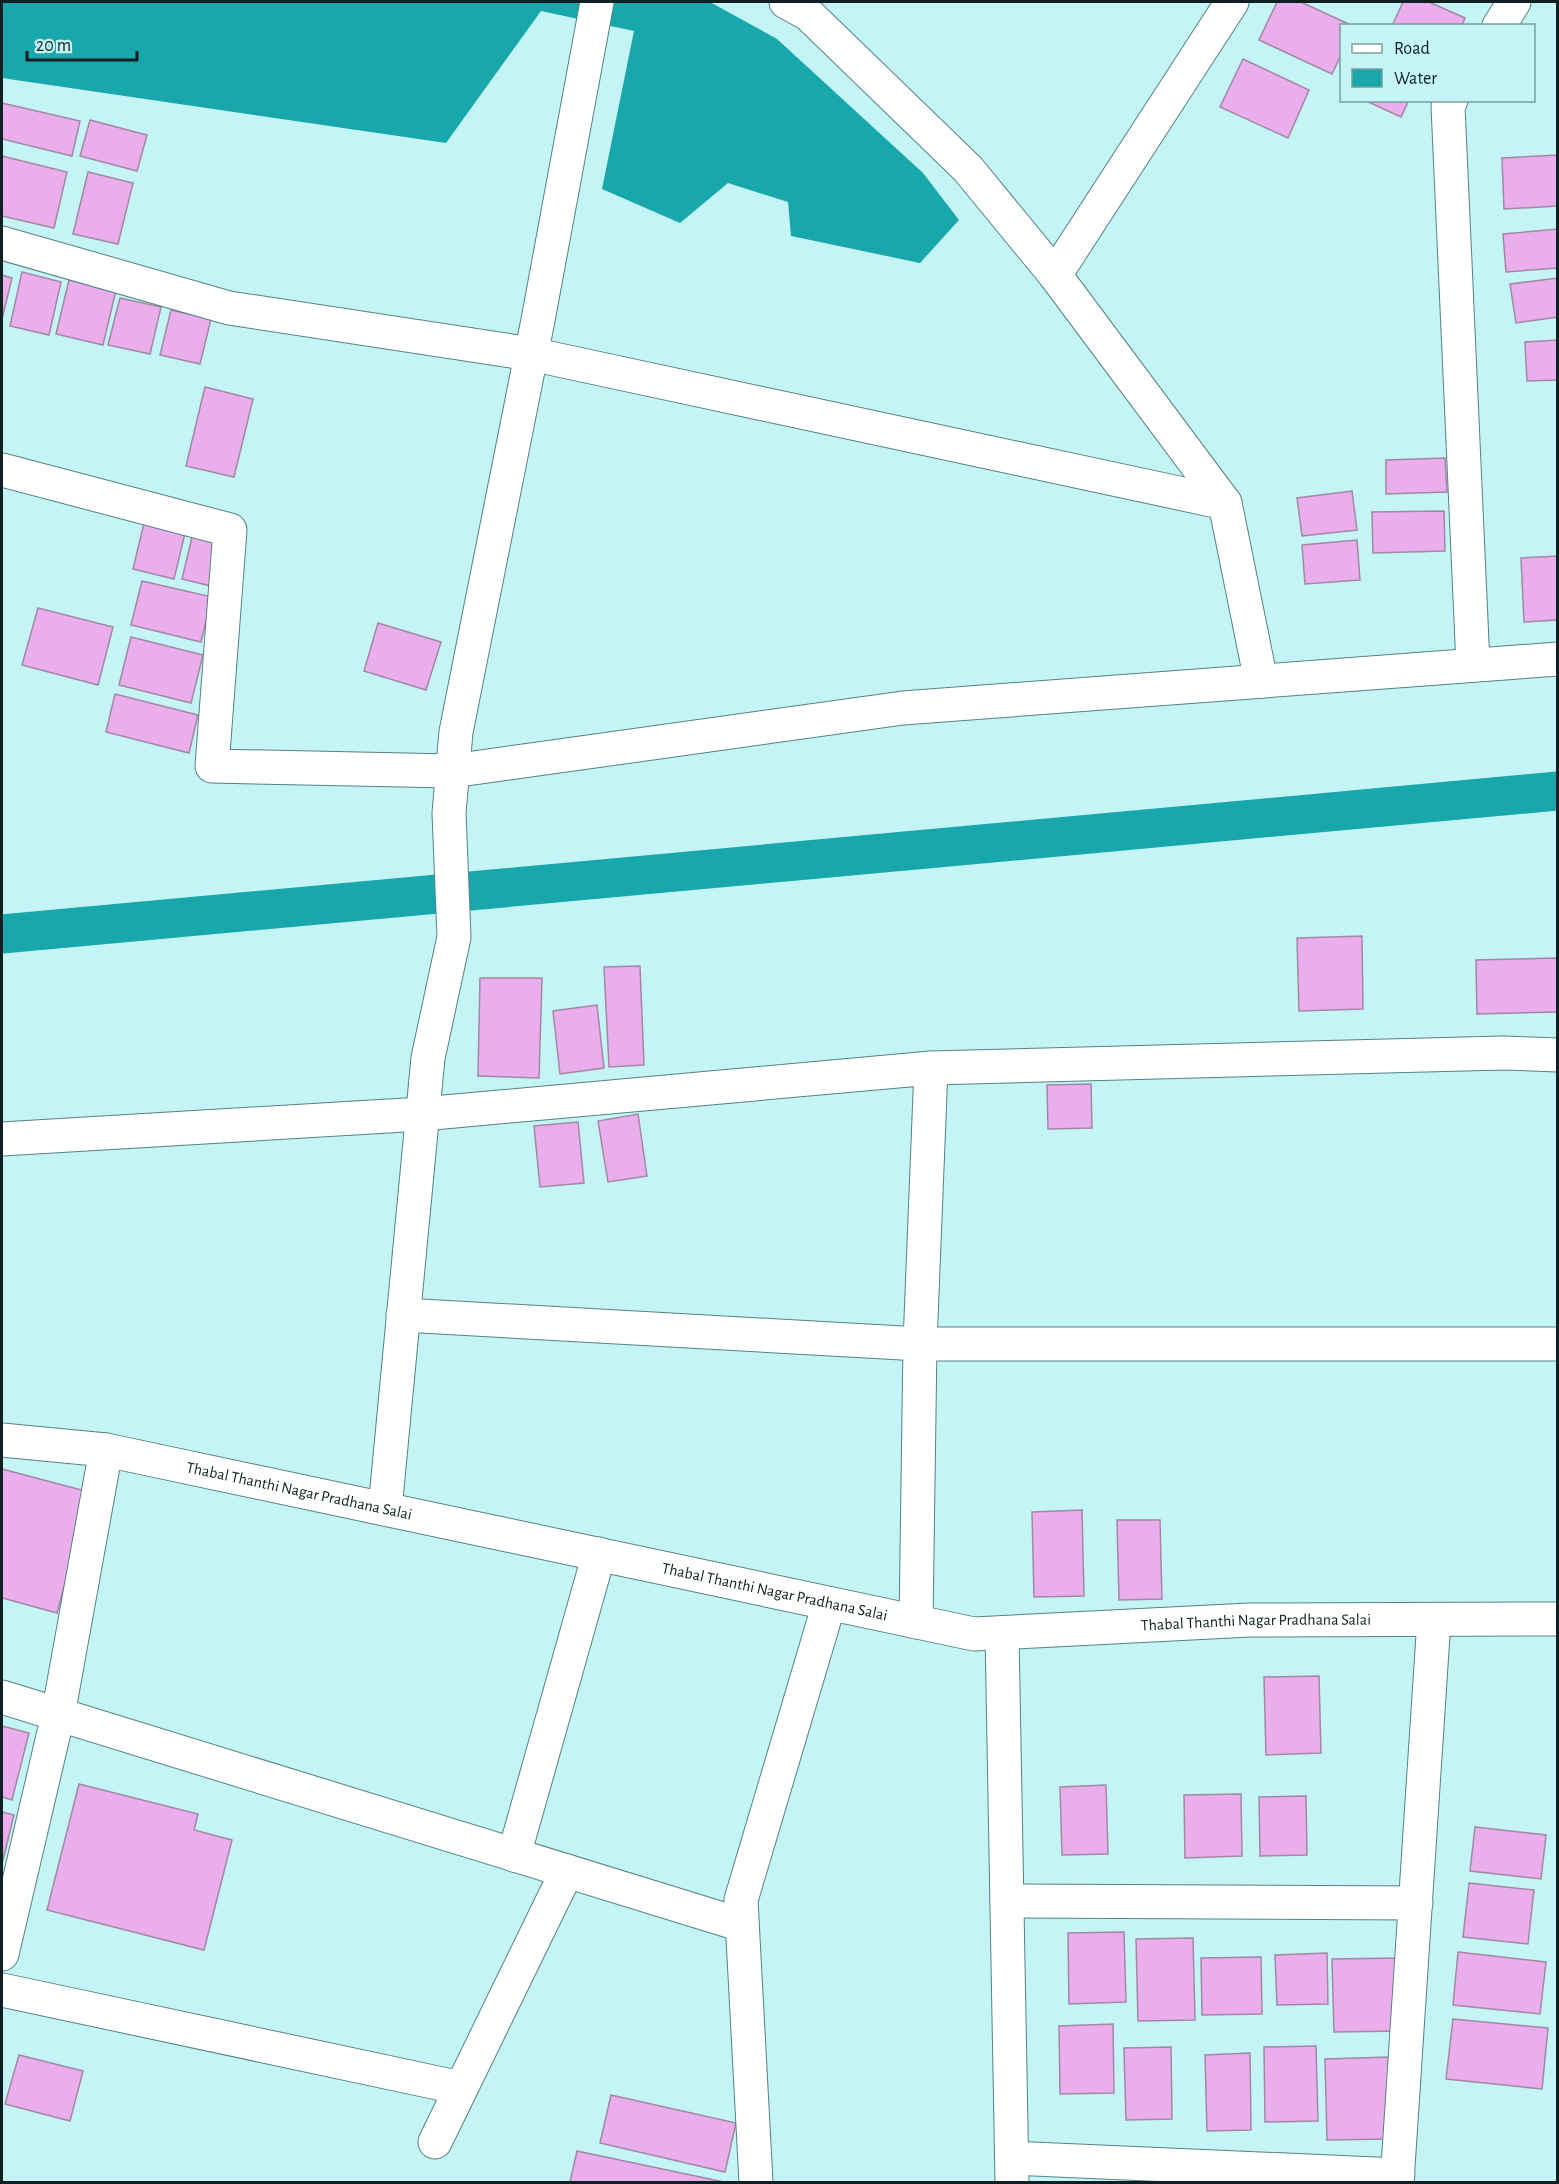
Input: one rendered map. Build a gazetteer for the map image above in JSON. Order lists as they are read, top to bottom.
{
  "streets": {
    "street": ["Thabal Thanthi Nagar Pradhana Salai"]
  },
  "legend": ["Road", "Water"],
  "scale_bar": "20 m"
}
